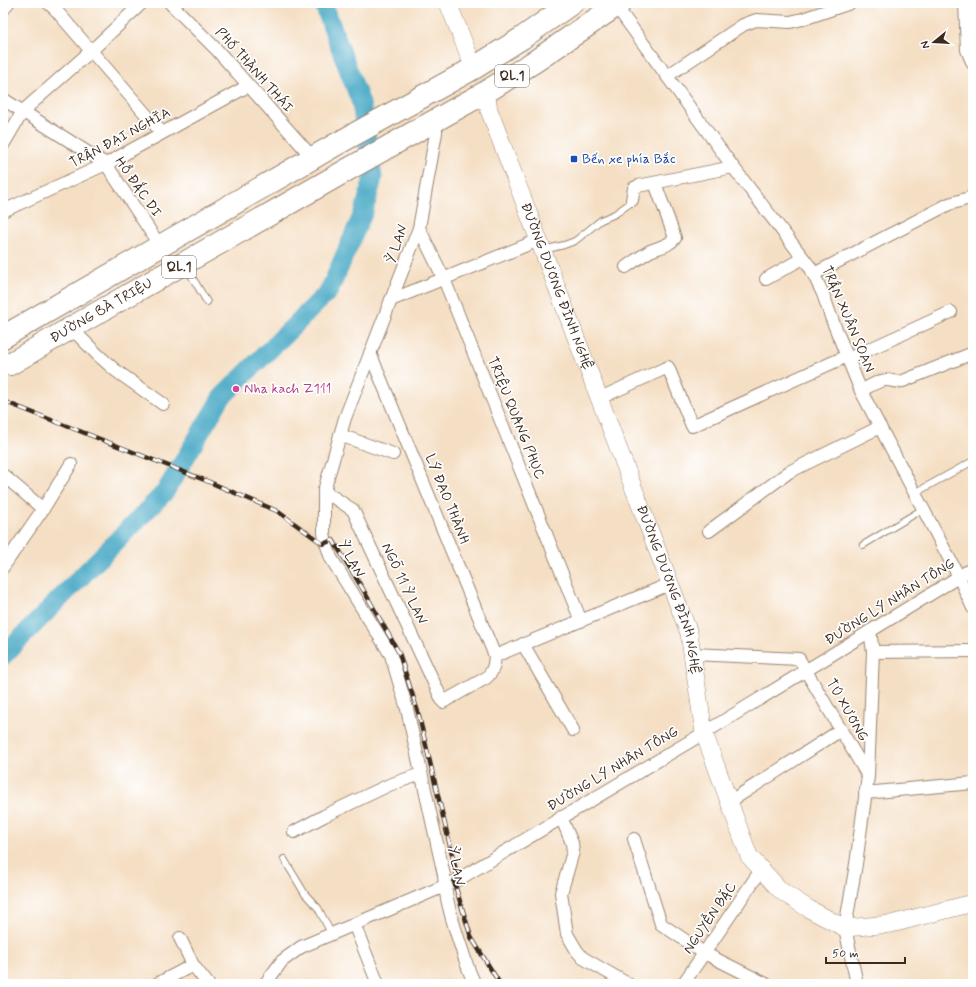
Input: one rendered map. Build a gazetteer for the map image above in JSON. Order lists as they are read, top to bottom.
{
  "streets": {
    "highway": ["QL.1", "ĐƯỜNG BÀ TRIỆU"],
    "main road": ["ĐƯỜNG DƯƠNG ĐÌNH NGHỆ"],
    "street": [
      "PHỐ THÀNH THÁI",
      "TRẦN ĐẠI NGHĨA",
      "HỒ ĐẮC DI",
      "Ỷ LAN",
      "TRẦN XUÂN SOẠN",
      "TRIỆU QUANG PHỤC",
      "LÝ ĐẠO THÀNH",
      "NGÕ 11 Ỷ LAN",
      "ĐƯỜNG LÝ NHÂN TÔNG",
      "TÚ XƯƠNG",
      "NGUYỄN BẶC"
    ]
  },
  "crossings": [
    ["PHỐ THÀNH THÁI", "TRẦN ĐẠI NGHĨA"],
    ["PHỐ THÀNH THÁI", "ĐƯỜNG BÀ TRIỆU"],
    ["QL.1", "Ỷ LAN"],
    ["QL.1", "ĐƯỜNG DƯƠNG ĐÌNH NGHỆ"],
    ["QL.1", "ĐƯỜNG BÀ TRIỆU"],
    ["QL.1", "TRẦN XUÂN SOẠN"],
    ["TRẦN ĐẠI NGHĨA", "HỒ ĐẮC DI"],
    ["HỒ ĐẮC DI", "ĐƯỜNG BÀ TRIỆU"],
    ["Ỷ LAN", "ĐƯỜNG BÀ TRIỆU"],
    ["Ỷ LAN", "TRIỆU QUANG PHỤC"],
    ["Ỷ LAN", "LÝ ĐẠO THÀNH"],
    ["Ỷ LAN", "NGÕ 11 Ỷ LAN"],
    ["Ỷ LAN", "ĐƯỜNG LÝ NHÂN TÔNG"],
    ["ĐƯỜNG DƯƠNG ĐÌNH NGHỆ", "ĐƯỜNG LÝ NHÂN TÔNG"],
    ["ĐƯỜNG DƯƠNG ĐÌNH NGHỆ", "TÚ XƯƠNG"],
    ["ĐƯỜNG DƯƠNG ĐÌNH NGHỆ", "NGUYỄN BẶC"],
    ["TRẦN XUÂN SOẠN", "ĐƯỜNG LÝ NHÂN TÔNG"],
    ["LÝ ĐẠO THÀNH", "NGÕ 11 Ỷ LAN"],
    ["ĐƯỜNG LÝ NHÂN TÔNG", "TÚ XƯƠNG"]
  ],
  "places": {
    "transit": ["Bến xe phía Bắc"],
    "other": ["Nha kach Z111"]
  },
  "scale_bar": "50 m",
  "north": "left"
}
